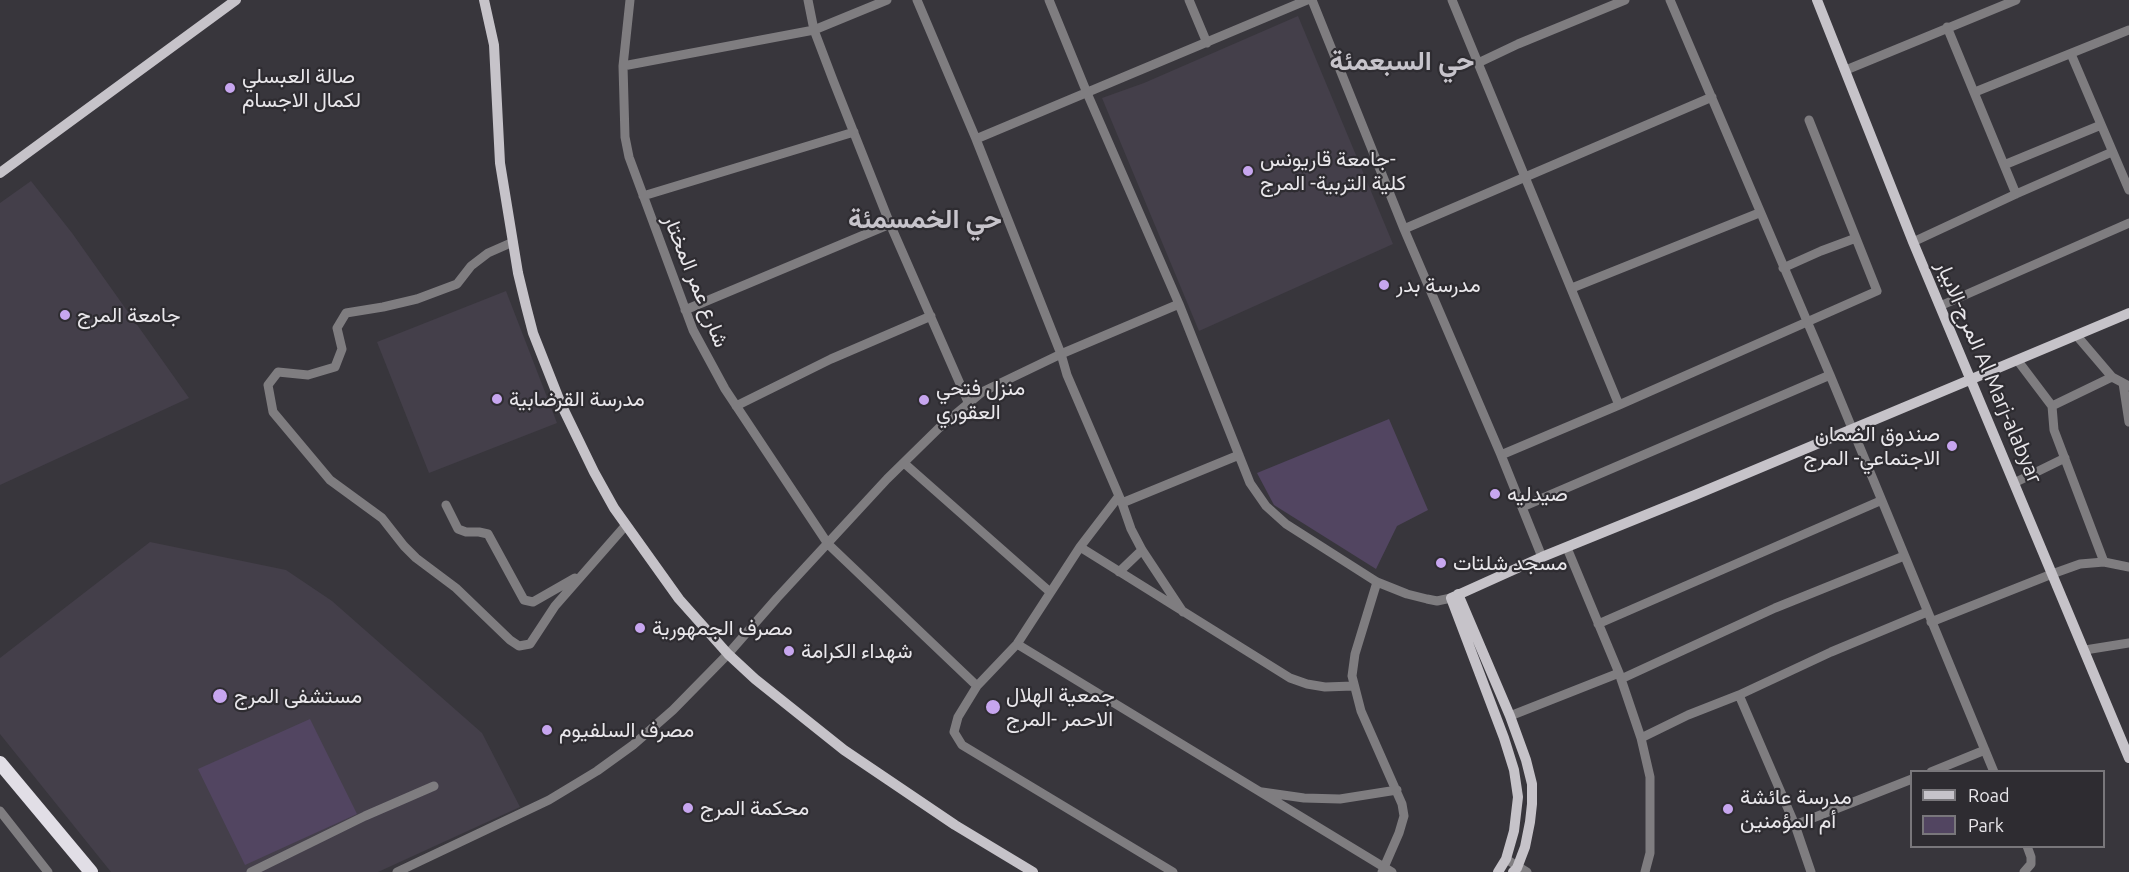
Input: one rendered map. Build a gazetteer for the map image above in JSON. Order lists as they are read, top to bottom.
{
  "streets": {
    "main road": ["المرج-الابيار Al Marj-alabyar"],
    "street": ["شارع عمر المختار"]
  },
  "districts": ["حي السبعمئة", "حي الخمسمئة"],
  "places": [
    "صالة العبسلي لكمال الاجسام",
    "جامعة قاريونس- كلية التربية- المرج",
    "مدرسة بدر",
    "جامعة المرج",
    "مدرسة القرضابية",
    "منزل فتحي العقوري",
    "صندوق الضمان الاجتماعي- المرج",
    "صيدليه",
    "مسجد شلتات",
    "مصرف الجمهورية",
    "شهداء الكرامة",
    "مستشفى المرج",
    "جمعية الهلال الاحمر -المرج",
    "مصرف السلفيوم",
    "محكمة المرج",
    "مدرسة عائشة أم المؤمنين"
  ],
  "legend": ["Road", "Park"]
}
